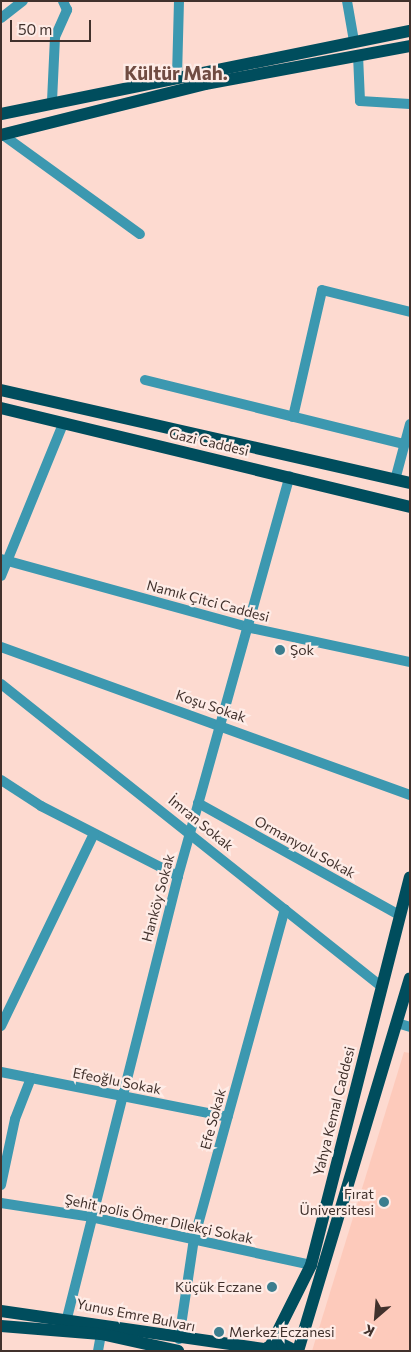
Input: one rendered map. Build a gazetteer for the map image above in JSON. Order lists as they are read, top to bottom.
{
  "streets": {
    "main road": ["Gazi Caddesi", "Yahya Kemal Caddesi", "Yunus Emre Bulvarı"],
    "street": [
      "Namık Çitci Caddesi",
      "Koşu Sokak",
      "İmran Sokak",
      "Ormanyolu Sokak",
      "Hanköy Sokak",
      "Efeoğlu Sokak",
      "Efe Sokak",
      "Şehit polis Ömer Dilekçi Sokak"
    ]
  },
  "crossings": [
    ["Gazi Caddesi", "Hanköy Sokak"],
    ["Namık Çitci Caddesi", "Hanköy Sokak"],
    ["Koşu Sokak", "Hanköy Sokak"],
    ["İmran Sokak", "Hanköy Sokak"],
    ["İmran Sokak", "Yahya Kemal Caddesi"],
    ["İmran Sokak", "Efe Sokak"],
    ["Ormanyolu Sokak", "Hanköy Sokak"],
    ["Ormanyolu Sokak", "Yahya Kemal Caddesi"],
    ["Hanköy Sokak", "Efeoğlu Sokak"],
    ["Hanköy Sokak", "Şehit polis Ömer Dilekçi Sokak"],
    ["Hanköy Sokak", "Yunus Emre Bulvarı"],
    ["Efeoğlu Sokak", "Efe Sokak"],
    ["Yahya Kemal Caddesi", "Şehit polis Ömer Dilekçi Sokak"],
    ["Yahya Kemal Caddesi", "Yunus Emre Bulvarı"],
    ["Efe Sokak", "Şehit polis Ömer Dilekçi Sokak"],
    ["Efe Sokak", "Yunus Emre Bulvarı"]
  ],
  "districts": ["Kültür Mah."],
  "places": [
    "Şok",
    "Fırat Üniversitesi",
    "Küçük Eczane",
    "Merkez Eczanesi"
  ],
  "scale_bar": "50 m",
  "north": "bottom left"
}
